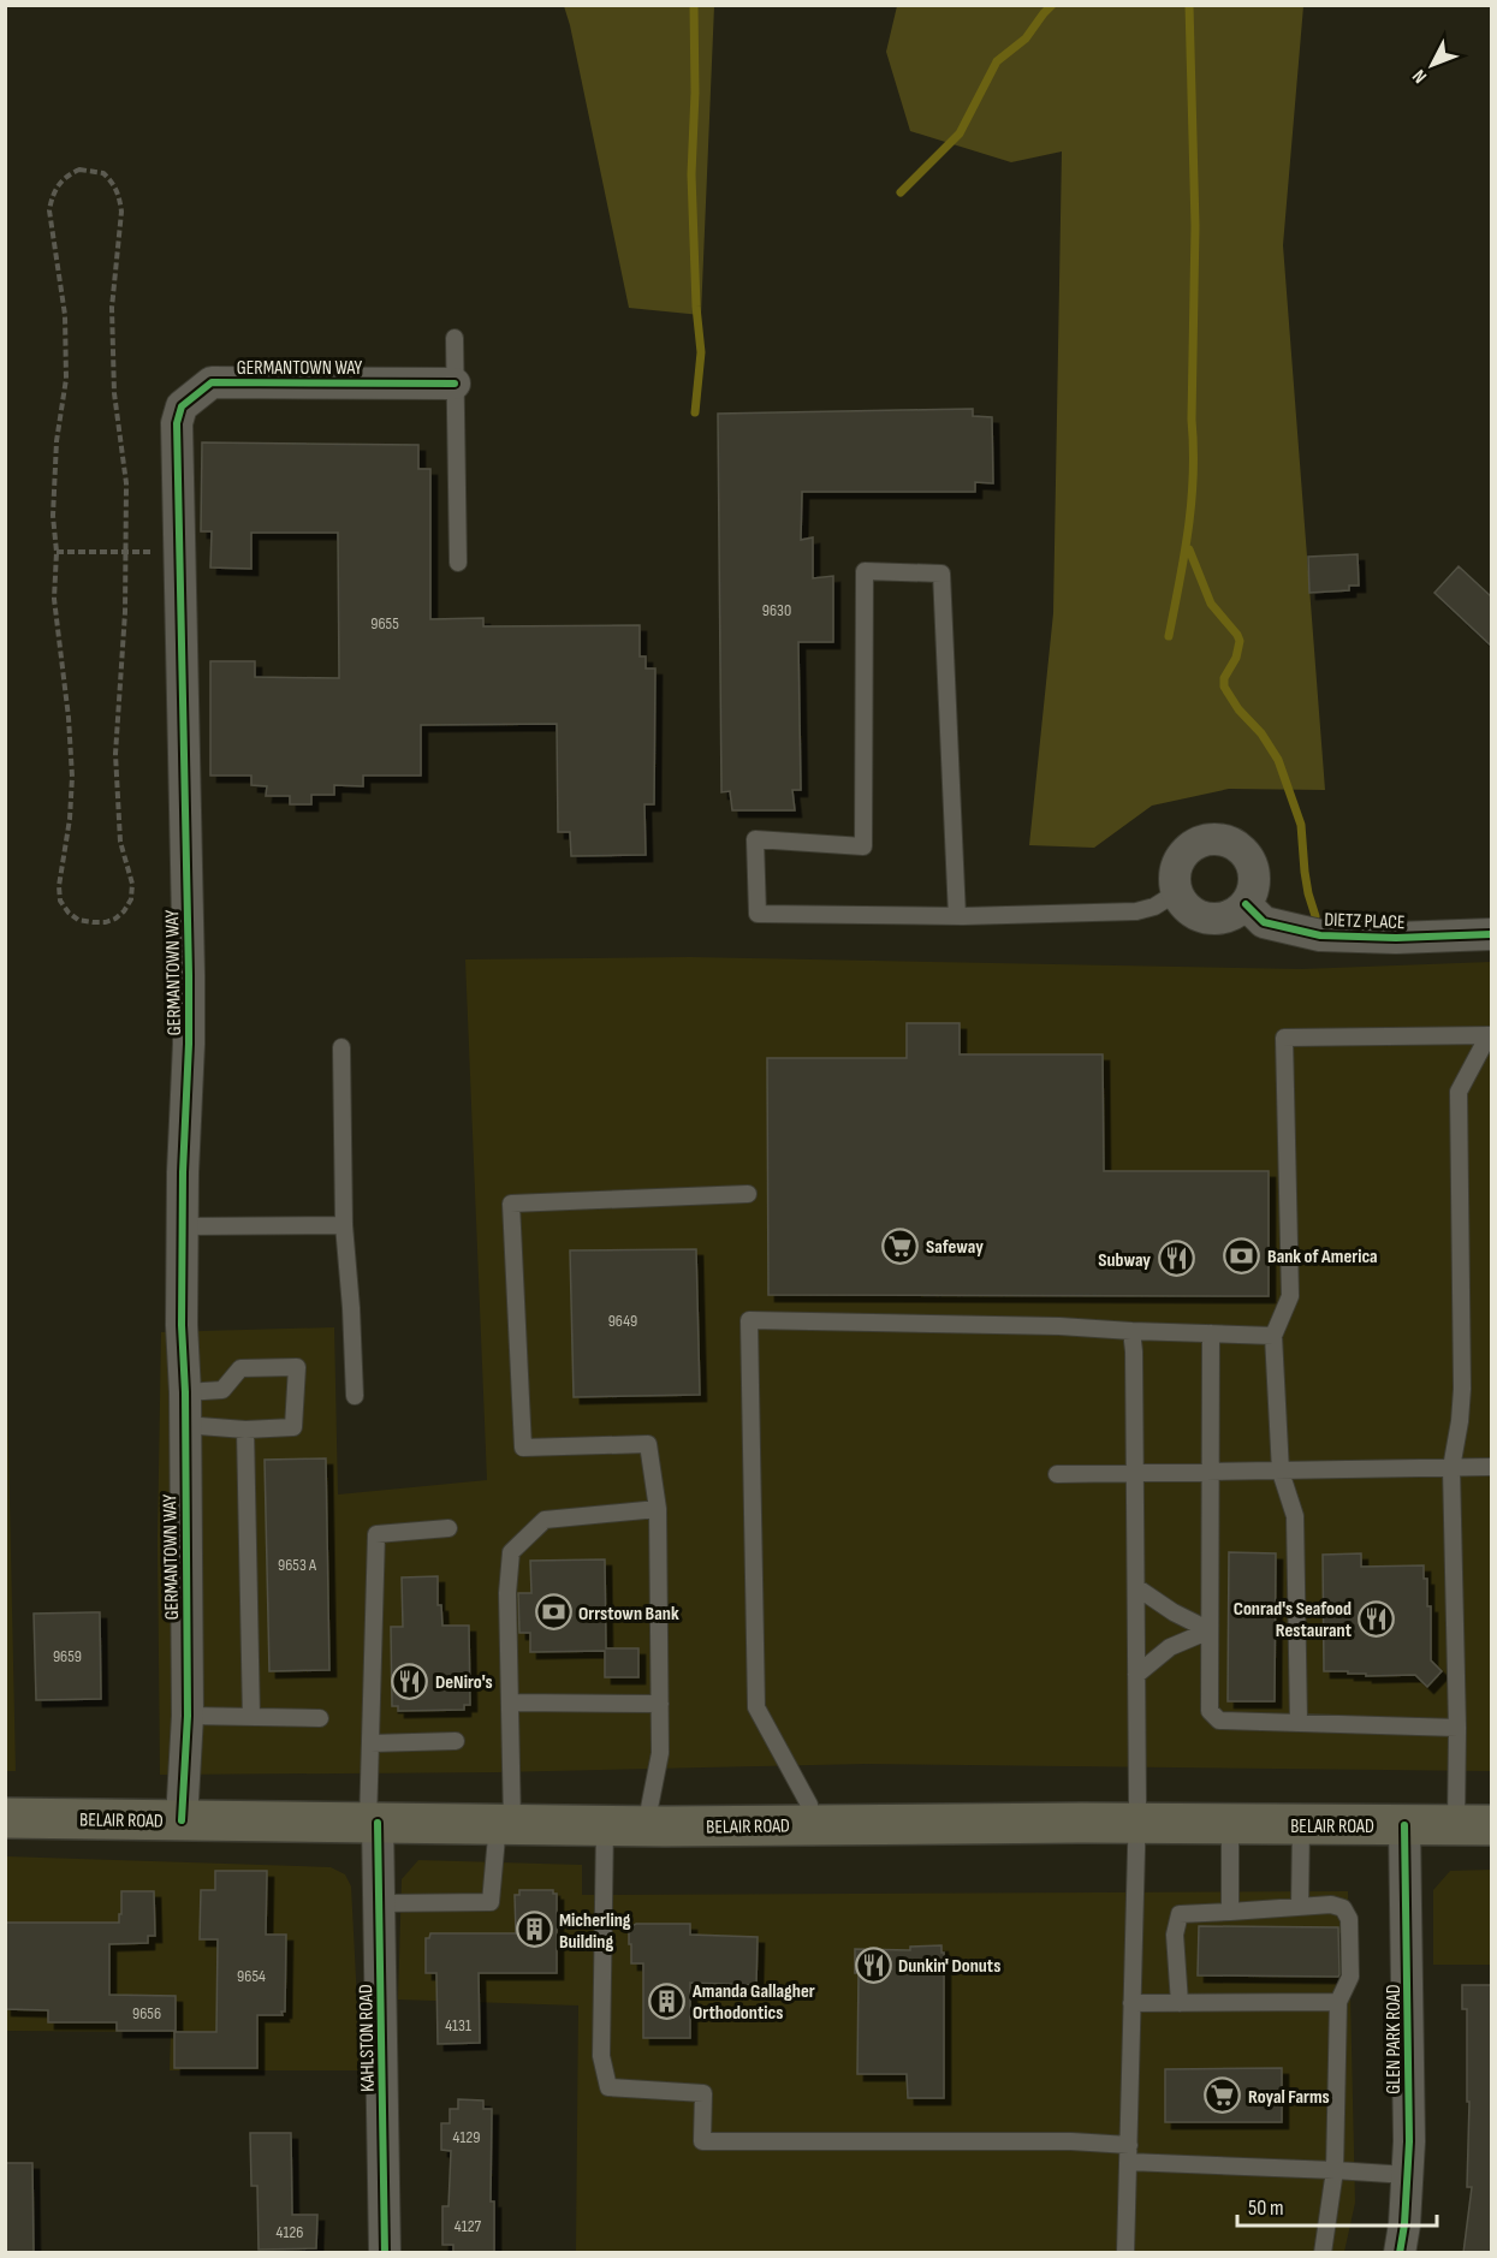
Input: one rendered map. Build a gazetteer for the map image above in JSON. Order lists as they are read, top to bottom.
{
  "streets": {
    "highway": ["BELAIR ROAD"],
    "street": [
      "GERMANTOWN WAY",
      "DIETZ PLACE",
      "KAHLSTON ROAD",
      "GLEN PARK ROAD"
    ]
  },
  "crossings": [
    ["GERMANTOWN WAY", "BELAIR ROAD"],
    ["BELAIR ROAD", "KAHLSTON ROAD"],
    ["BELAIR ROAD", "GLEN PARK ROAD"]
  ],
  "places": {
    "supermarket": ["Safeway", "Royal Farms"],
    "bank": ["Bank of America", "Orrstown Bank"],
    "restaurant": [
      "Subway",
      "Conrad's Seafood Restaurant",
      "DeNiro's",
      "Dunkin' Donuts"
    ],
    "building": ["Micherling Building", "Amanda Gallagher Orthodontics"]
  },
  "house_numbers": [
    "9630",
    "9655",
    "9649",
    "9653 A",
    "9659",
    "9654",
    "9656",
    "4131",
    "4129",
    "4127",
    "4126"
  ],
  "scale_bar": "50 m",
  "north": "bottom left"
}
